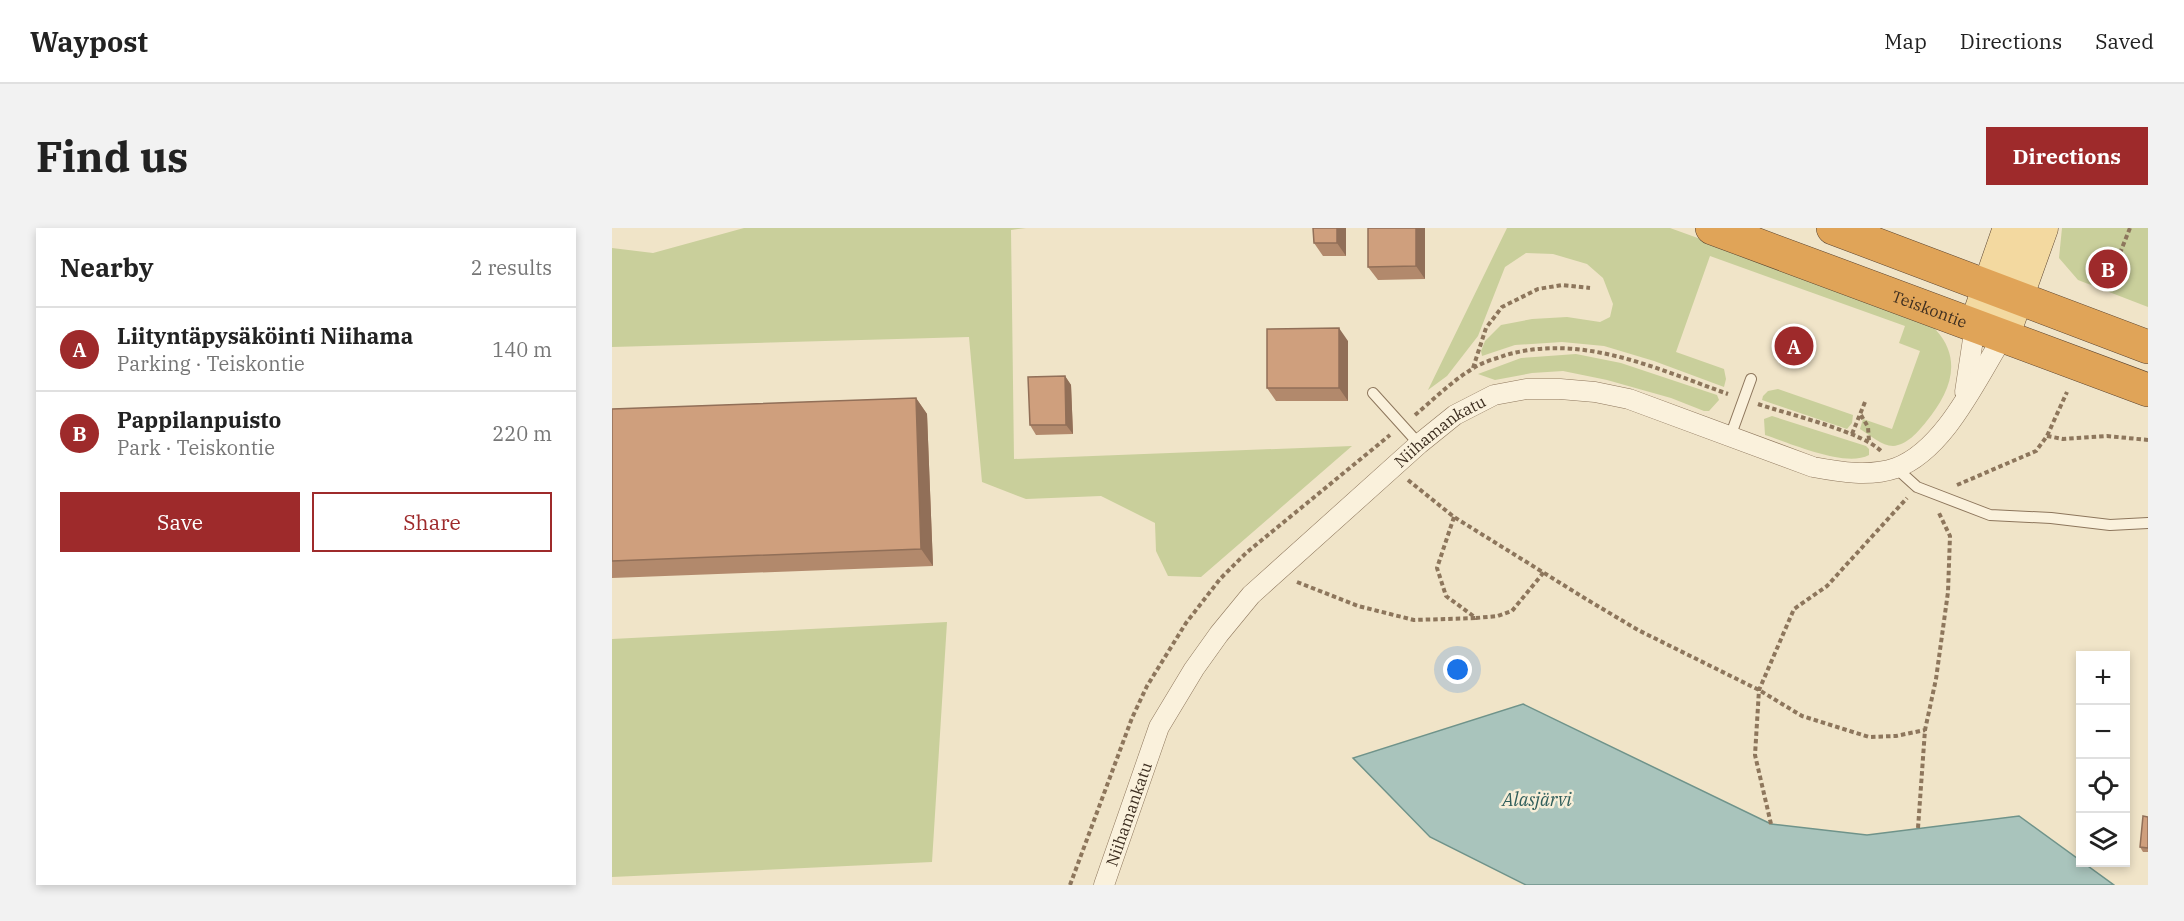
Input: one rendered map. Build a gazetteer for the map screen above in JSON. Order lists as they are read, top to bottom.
{
  "streets": {
    "highway": ["Teiskontie"],
    "street": ["Niihamankatu"]
  },
  "crossings": [
    ["Teiskontie", "Niihamankatu"]
  ],
  "water": ["Alasjärvi"],
  "page": {
    "header": "Waypost",
    "nav": ["Map", "Directions", "Saved"],
    "buttons": [
      "Directions",
      ["Save", "Share"]
    ],
    "title": "Find us",
    "heading": ["Nearby", "2 results"],
    "pins": ["B", "A"],
    "list": [
      {
        "mark": "A",
        "name": "Liityntäpysäköinti Niihama",
        "note": "Parking · Teiskontie",
        "value": "140 m"
      },
      {
        "mark": "B",
        "name": "Pappilanpuisto",
        "note": "Park · Teiskontie",
        "value": "220 m"
      }
    ],
    "map_buttons": ["+", "−"]
  }
}
